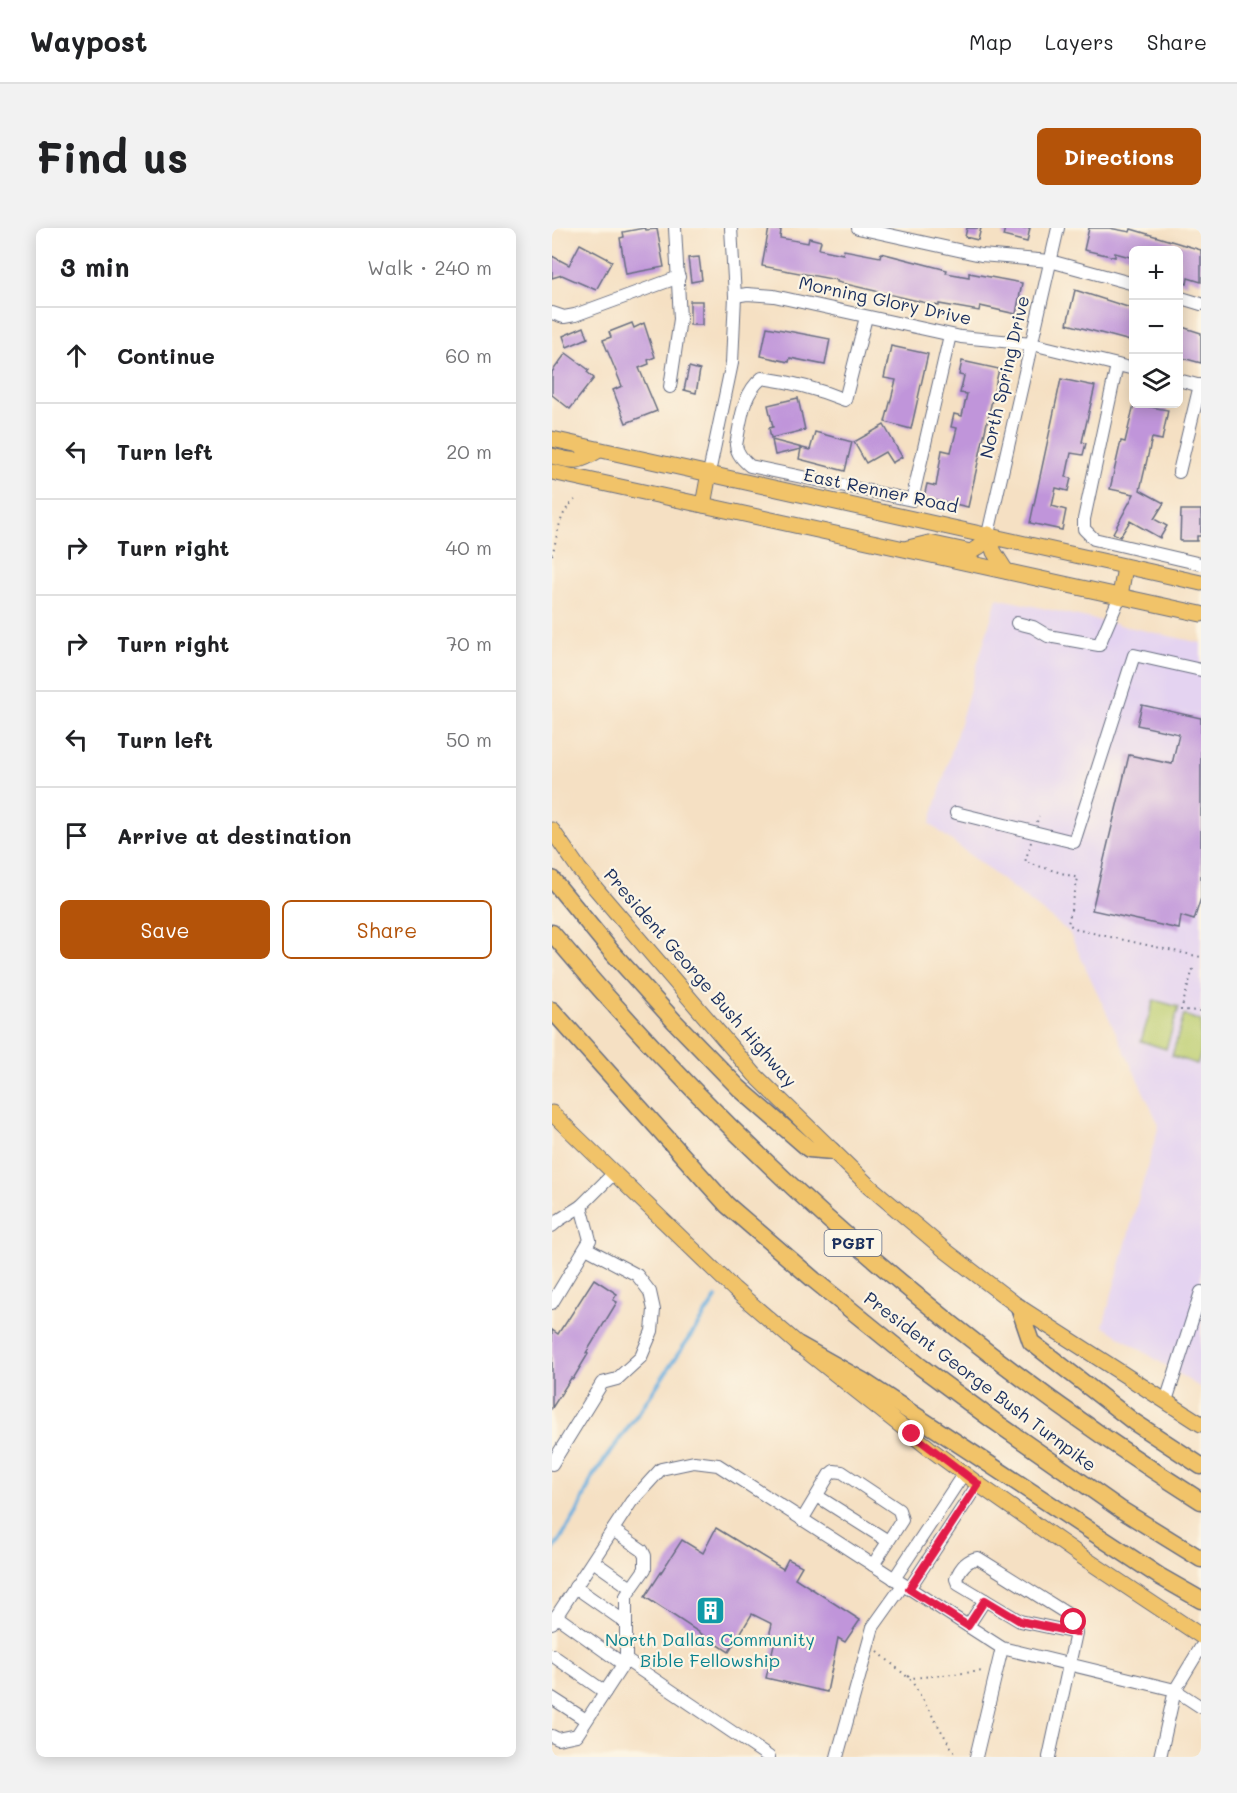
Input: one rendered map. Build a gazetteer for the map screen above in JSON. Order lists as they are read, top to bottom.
{
  "streets": {
    "highway": ["PGBT", "President George Bush Turnpike"],
    "main road": ["East Renner Road", "President George Bush Highway"],
    "street": ["Morning Glory Drive", "North Spring Drive"]
  },
  "crossings": [
    ["Morning Glory Drive", "North Spring Drive"],
    ["North Spring Drive", "East Renner Road"]
  ],
  "places": {
    "building": ["North Dallas Community Bible Fellowship"]
  },
  "page": {
    "header": "Waypost",
    "nav": ["Map", "Layers", "Share"],
    "buttons": [
      "Directions",
      ["Save", "Share"]
    ],
    "title": "Find us",
    "heading": ["3 min", "Walk · 240 m"],
    "map_buttons": ["+", "−"],
    "list": [
      ["Continue", "60 m"],
      ["Turn left", "20 m"],
      ["Turn right", "40 m"],
      ["Turn right", "70 m"],
      ["Turn left", "50 m"],
      "Arrive at destination"
    ]
  }
}
